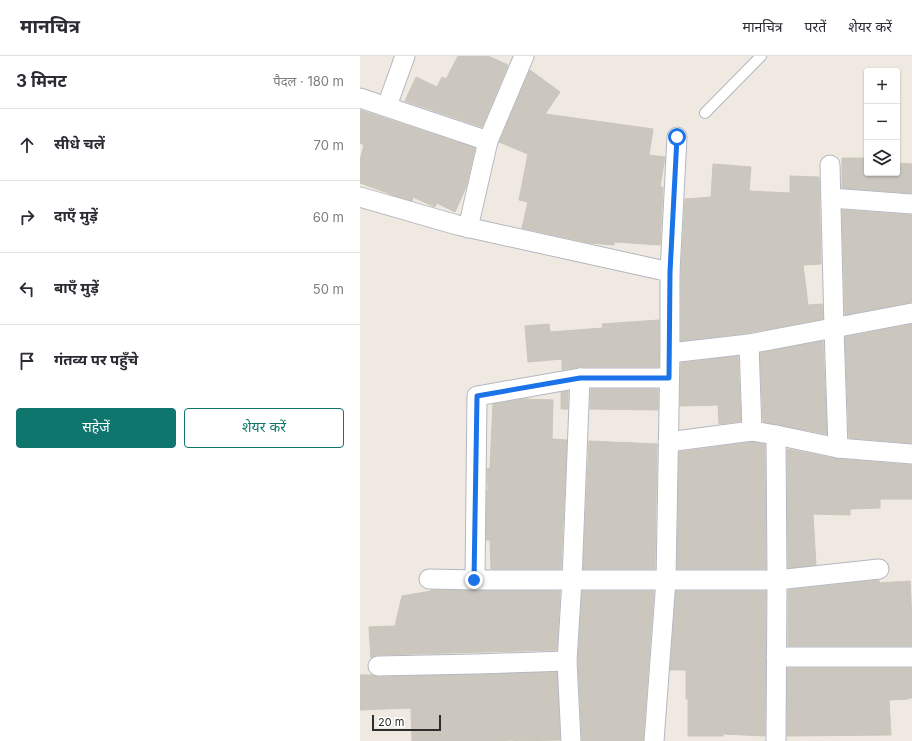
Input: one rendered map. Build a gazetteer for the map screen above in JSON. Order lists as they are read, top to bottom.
{
  "scale_bar": "20 m",
  "page": {
    "header": "मानचित्र",
    "nav": ["मानचित्र", "परतें", "शेयर करें"],
    "heading": ["3 मिनट", "पैदल · 180 m"],
    "map_buttons": ["+", "−"],
    "list": [
      ["सीधे चलें", "70 m"],
      ["दाएँ मुड़ें", "60 m"],
      ["बाएँ मुड़ें", "50 m"],
      "गंतव्य पर पहुँचे"
    ],
    "buttons": ["सहेजें", "शेयर करें"],
    "scale": "20 m"
  }
}
